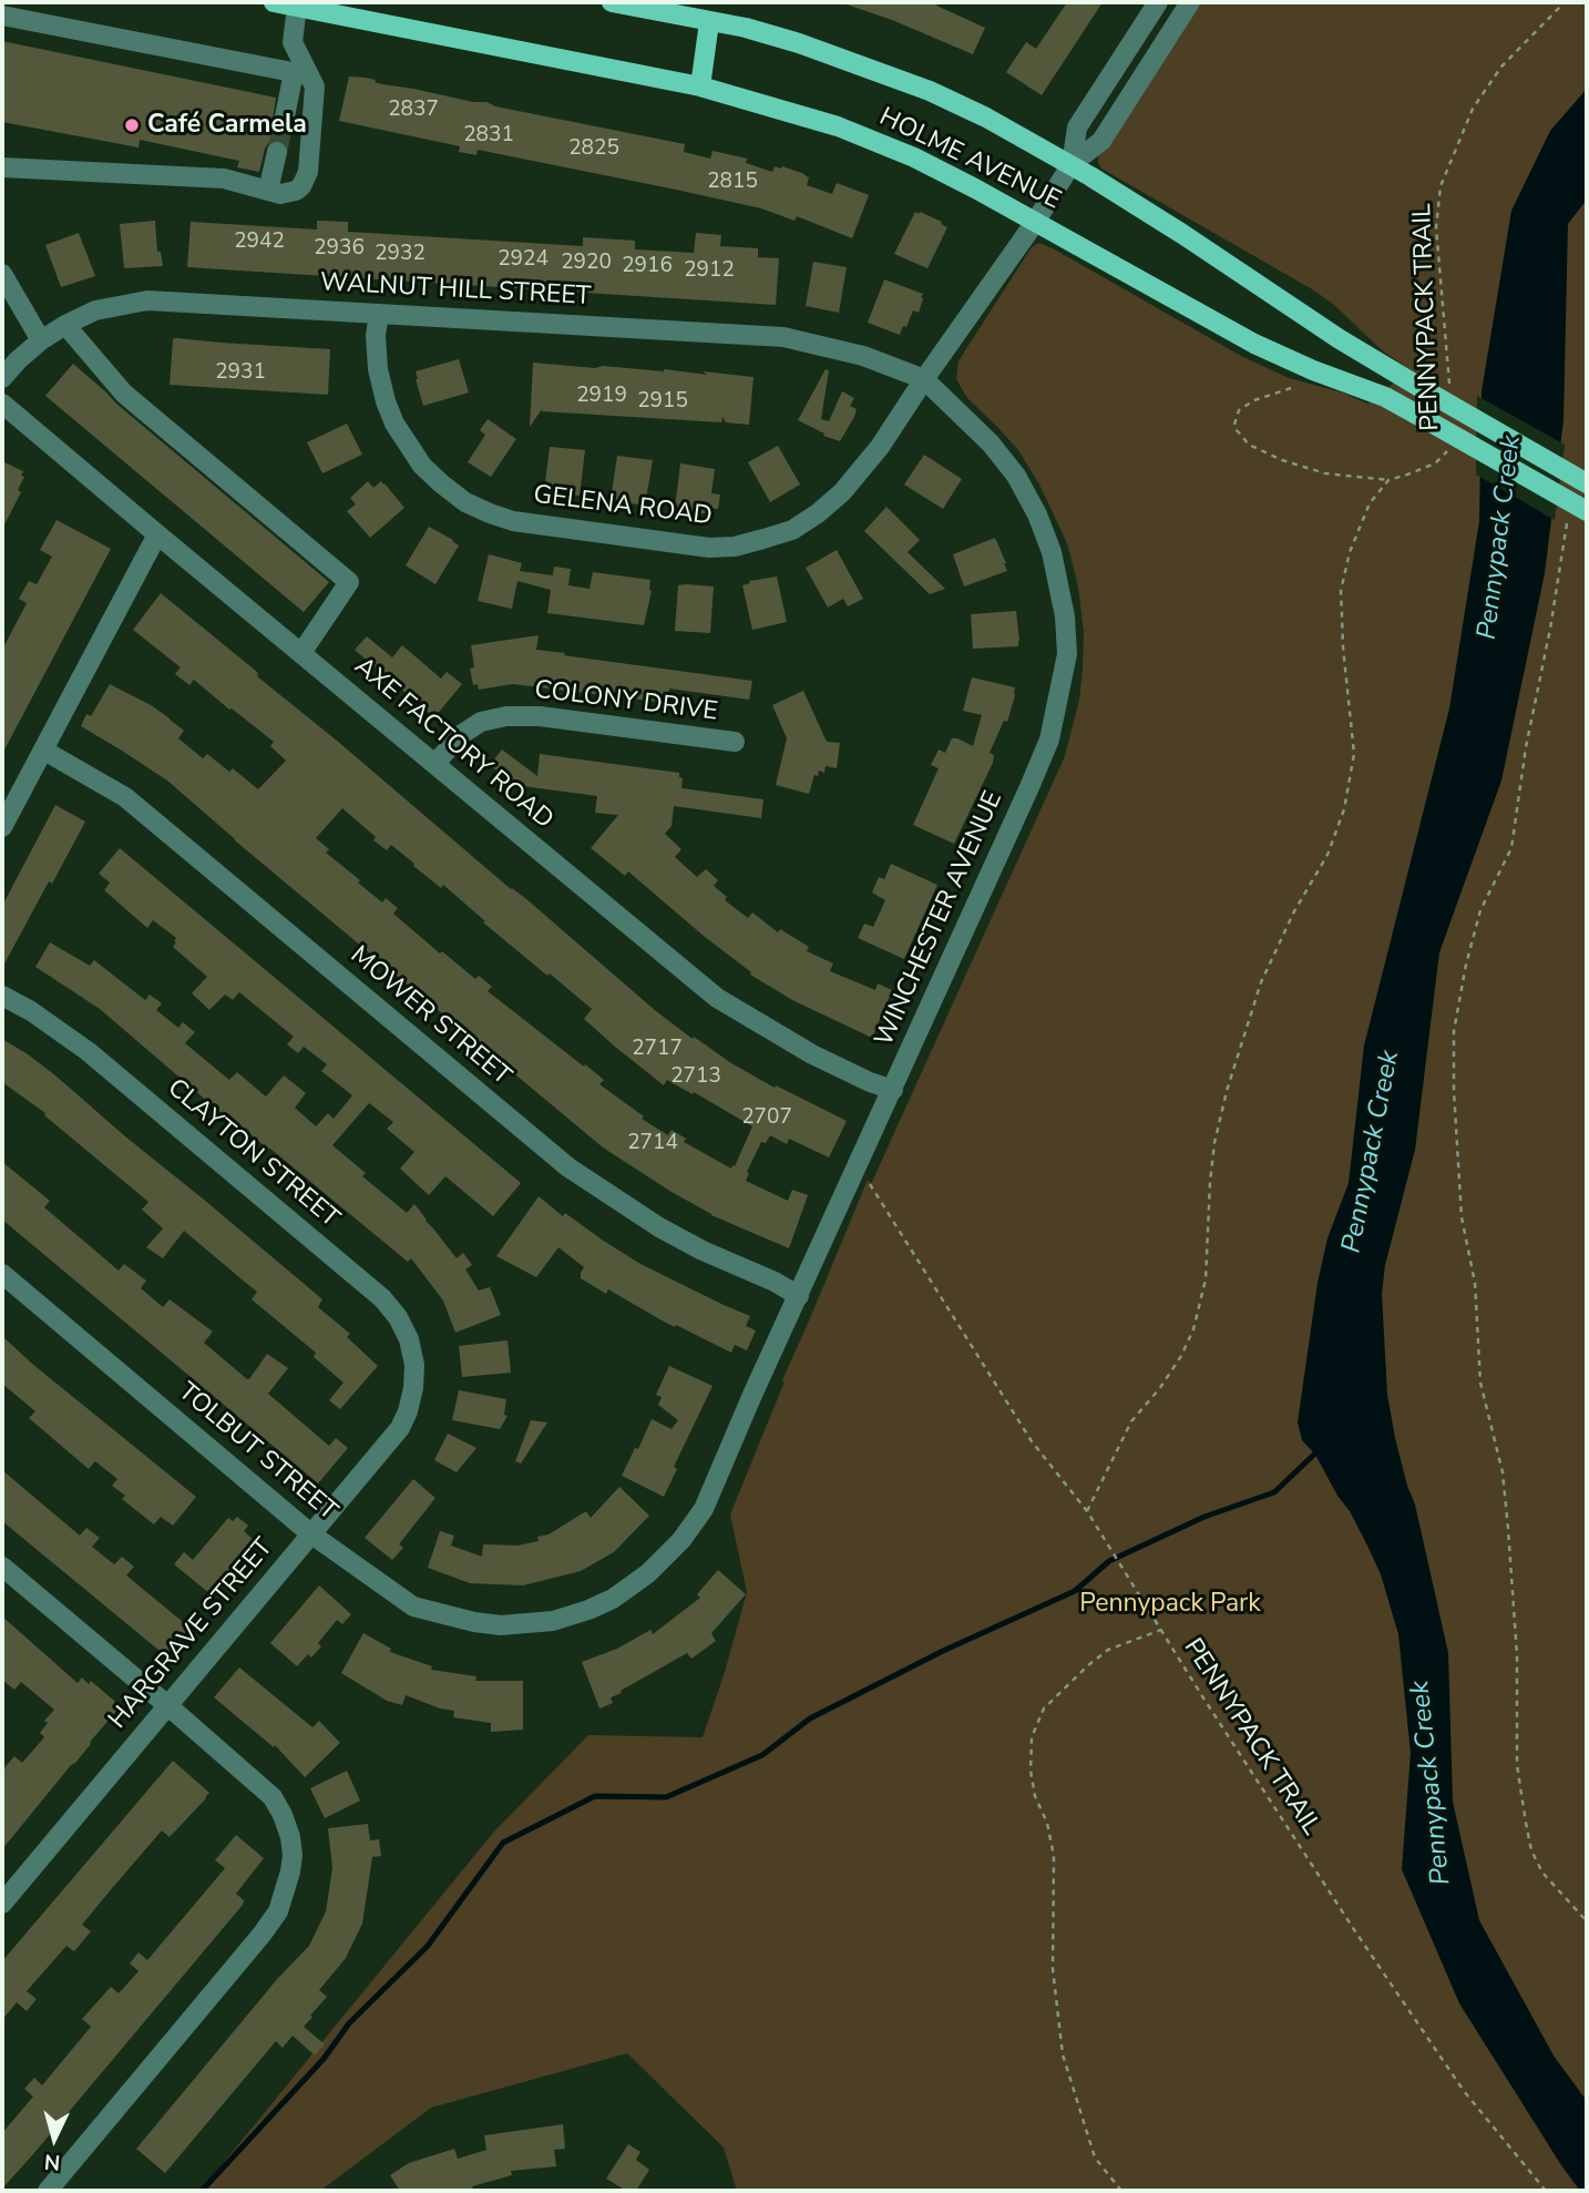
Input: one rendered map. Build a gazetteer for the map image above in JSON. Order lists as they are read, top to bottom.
{
  "streets": {
    "main road": ["HOLME AVENUE"],
    "street": [
      "WALNUT HILL STREET",
      "GELENA ROAD",
      "COLONY DRIVE",
      "AXE FACTORY ROAD",
      "WINCHESTER AVENUE",
      "MOWER STREET",
      "CLAYTON STREET",
      "TOLBUT STREET",
      "HARGRAVE STREET"
    ],
    "path": ["PENNYPACK TRAIL"]
  },
  "crossings": [
    ["WALNUT HILL STREET", "GELENA ROAD"],
    ["WALNUT HILL STREET", "WINCHESTER AVENUE"],
    ["PENNYPACK TRAIL", "WINCHESTER AVENUE"],
    ["GELENA ROAD", "WINCHESTER AVENUE"],
    ["COLONY DRIVE", "AXE FACTORY ROAD"],
    ["AXE FACTORY ROAD", "WINCHESTER AVENUE"],
    ["WINCHESTER AVENUE", "MOWER STREET"],
    ["WINCHESTER AVENUE", "TOLBUT STREET"],
    ["CLAYTON STREET", "HARGRAVE STREET"],
    ["TOLBUT STREET", "HARGRAVE STREET"]
  ],
  "water": ["Pennypack Creek"],
  "parks": ["Pennypack Park"],
  "places": ["Café Carmela"],
  "house_numbers": [
    "2837",
    "2831",
    "2825",
    "2815",
    "2942",
    "2936",
    "2932",
    "2924",
    "2920",
    "2916",
    "2912",
    "2931",
    "2919",
    "2915",
    "2717",
    "2713",
    "2707",
    "2714"
  ],
  "north": "bottom"
}
